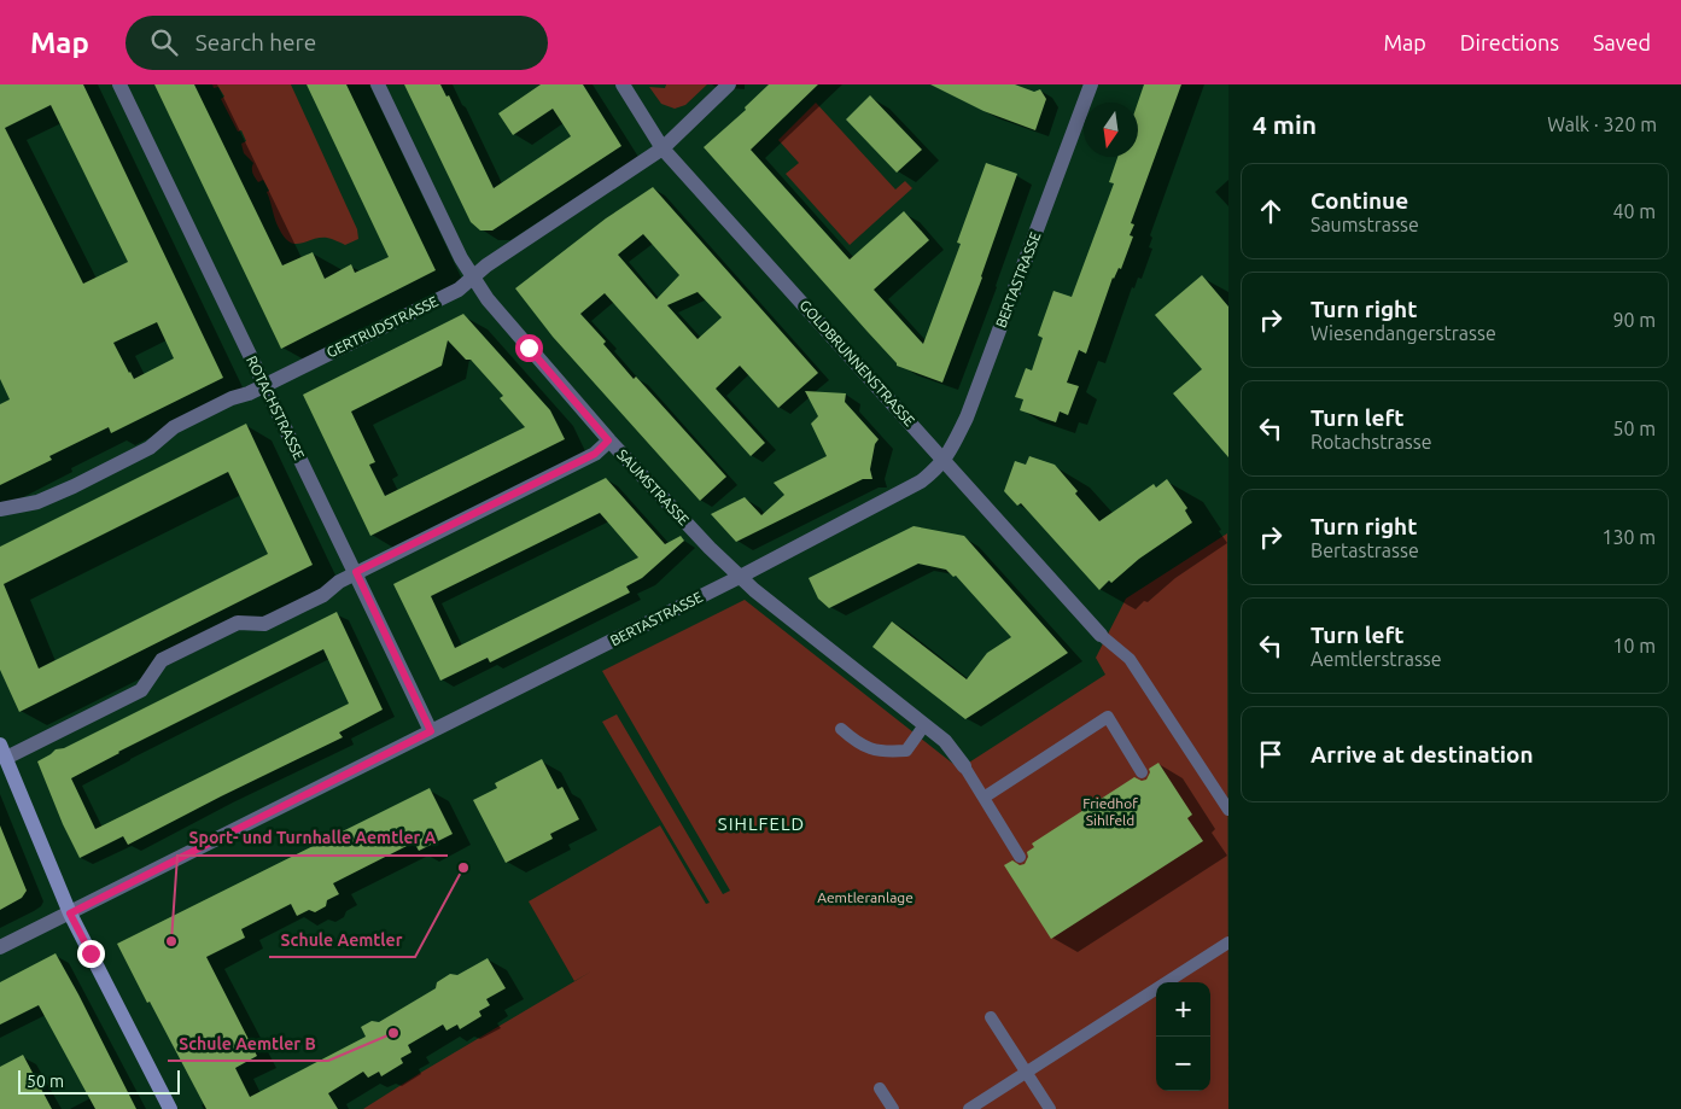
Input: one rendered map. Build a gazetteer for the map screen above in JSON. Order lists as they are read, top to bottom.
{
  "streets": {
    "street": [
      "BERTASTRASSE",
      "GERTRUDSTRASSE",
      "GOLDBRUNNENSTRASSE",
      "ROTACHSTRASSE",
      "SAUMSTRASSE"
    ]
  },
  "crossings": [
    ["BERTASTRASSE", "GOLDBRUNNENSTRASSE"],
    ["BERTASTRASSE", "ROTACHSTRASSE"],
    ["BERTASTRASSE", "SAUMSTRASSE"],
    ["GERTRUDSTRASSE", "GOLDBRUNNENSTRASSE"],
    ["GERTRUDSTRASSE", "ROTACHSTRASSE"],
    ["GERTRUDSTRASSE", "SAUMSTRASSE"]
  ],
  "districts": ["SIHLFELD"],
  "parks": ["Friedhof Sihlfeld", "Aemtleranlage"],
  "places": ["Schule Aemtler", "Sport- und Turnhalle Aemtler A", "Schule Aemtler B"],
  "scale_bar": "50 m",
  "north": "bottom",
  "page": {
    "header": "Map",
    "search": "Search here",
    "nav": ["Map", "Directions", "Saved"],
    "heading": ["4 min", "Walk · 320 m"],
    "list": [
      ["Continue", "Saumstrasse", "40 m"],
      ["Turn right", "Wiesendangerstrasse", "90 m"],
      ["Turn left", "Rotachstrasse", "50 m"],
      ["Turn right", "Bertastrasse", "130 m"],
      ["Turn left", "Aemtlerstrasse", "10 m"],
      "Arrive at destination"
    ],
    "map_buttons": ["+", "−"],
    "scale": "50 m"
  }
}
